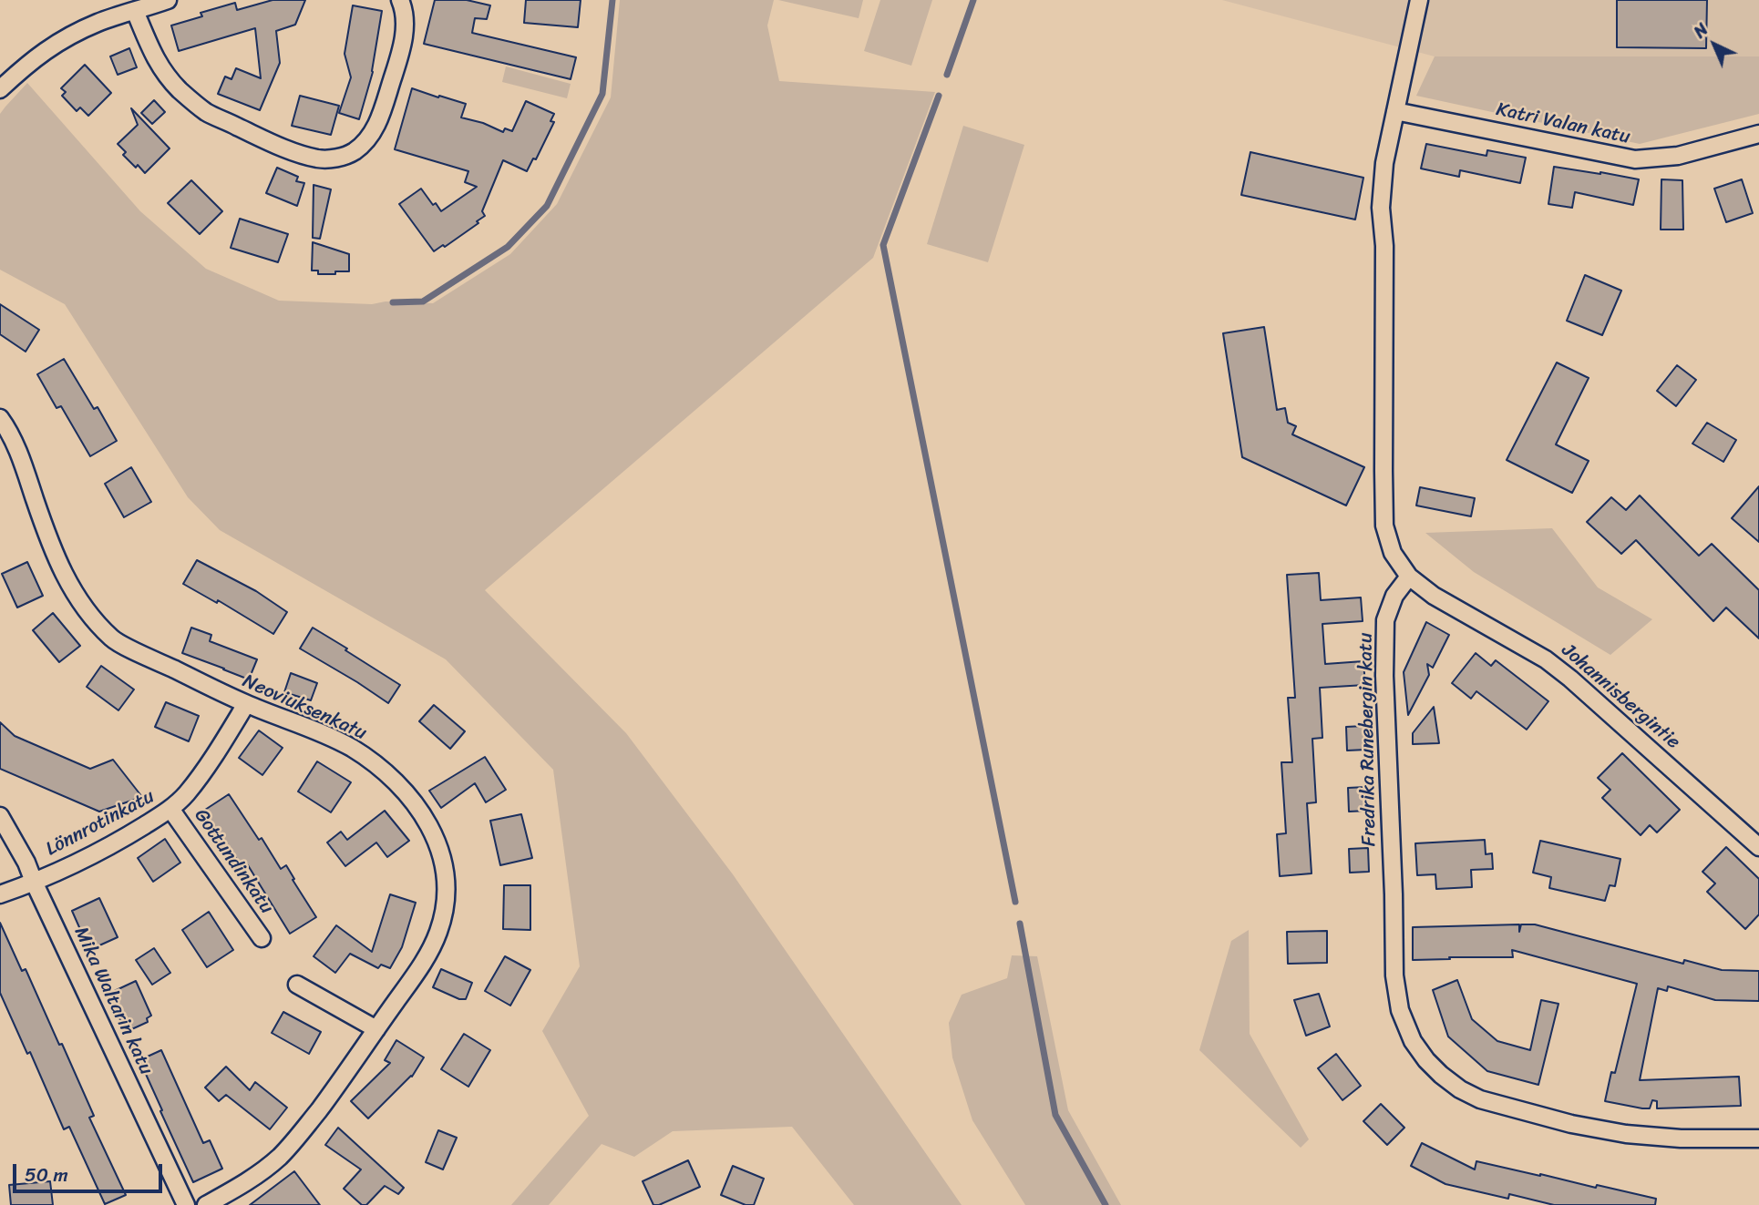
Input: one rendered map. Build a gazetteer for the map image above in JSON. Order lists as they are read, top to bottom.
{
  "streets": {
    "street": [
      "Katri Valan katu",
      "Johannisbergintie",
      "Neoviuksenkatu",
      "Fredrika Runebergin katu",
      "Lönnrotinkatu",
      "Gottundinkatu",
      "Mika Waltarin katu"
    ]
  },
  "crossings": [
    ["Johannisbergintie", "Fredrika Runebergin katu"],
    ["Neoviuksenkatu", "Lönnrotinkatu"],
    ["Lönnrotinkatu", "Gottundinkatu"],
    ["Lönnrotinkatu", "Mika Waltarin katu"]
  ],
  "scale_bar": "50 m",
  "north": "top left"
}
